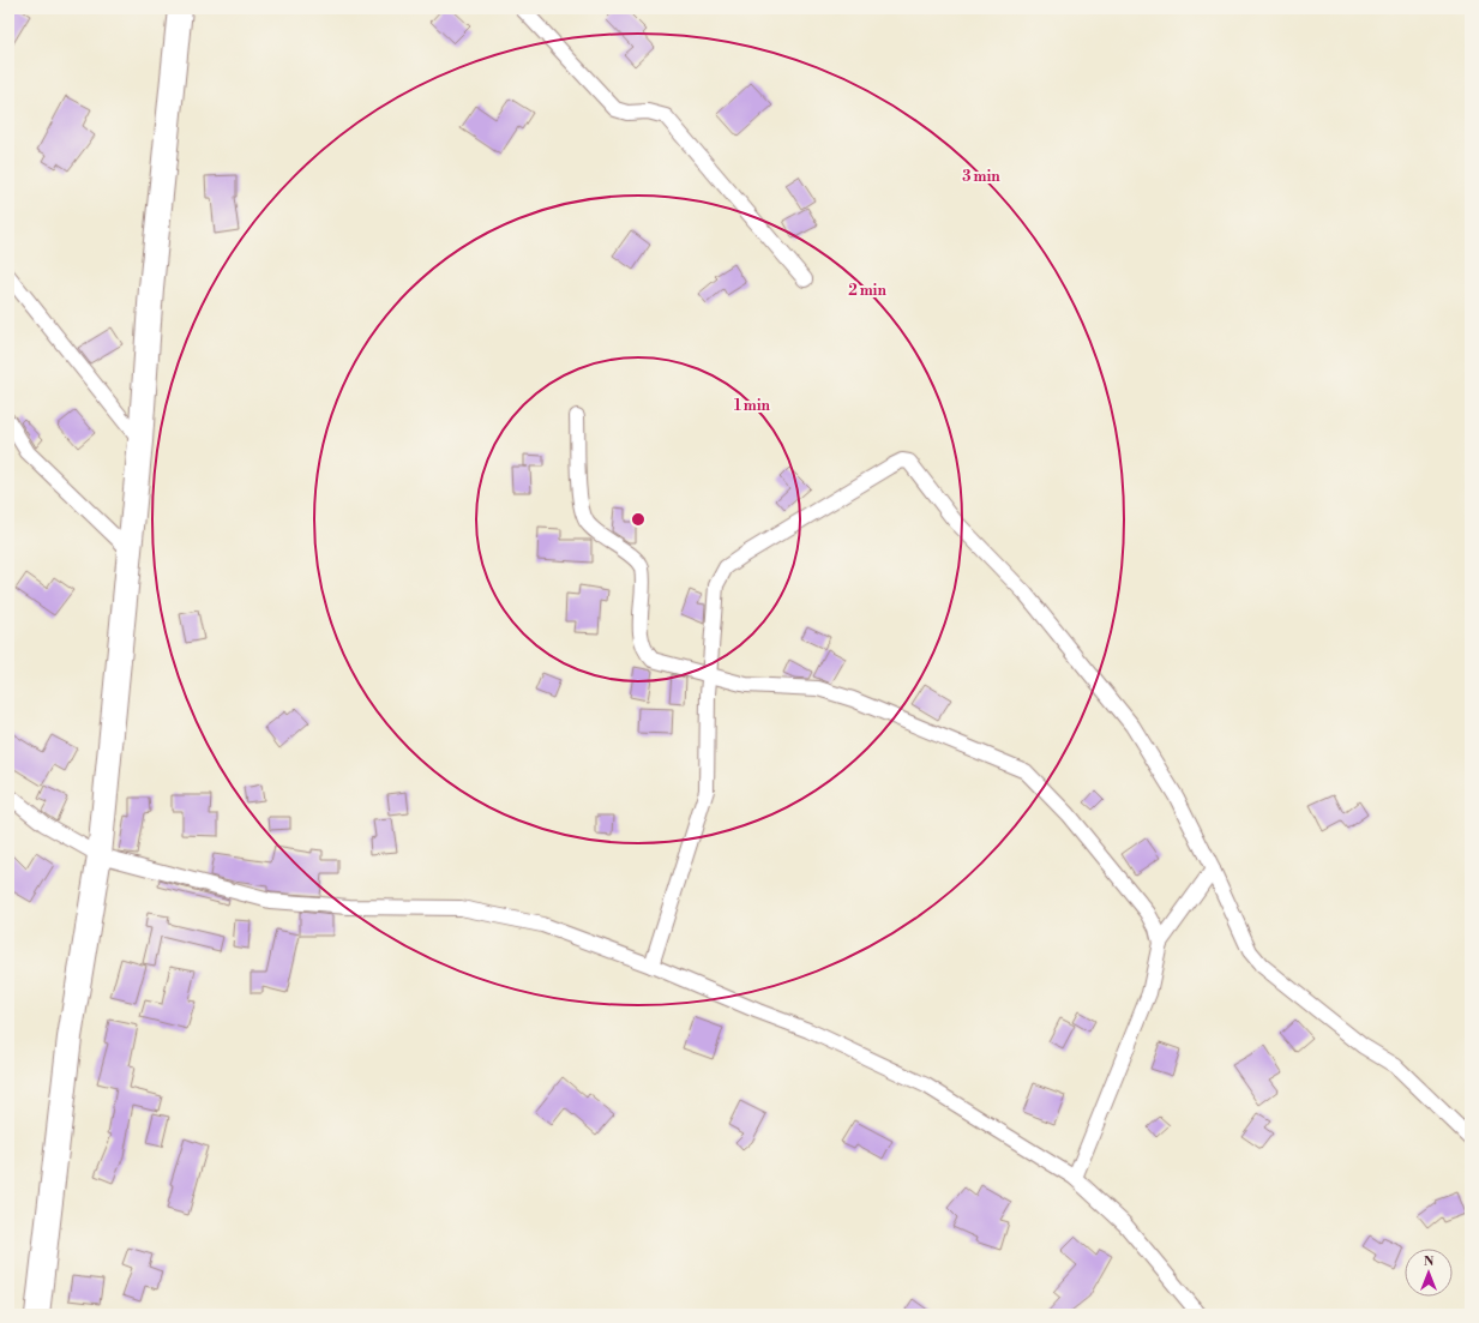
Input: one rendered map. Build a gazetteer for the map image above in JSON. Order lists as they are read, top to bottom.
{
  "north": "top",
  "rings": ["3 min", "2 min", "1 min"]
}
